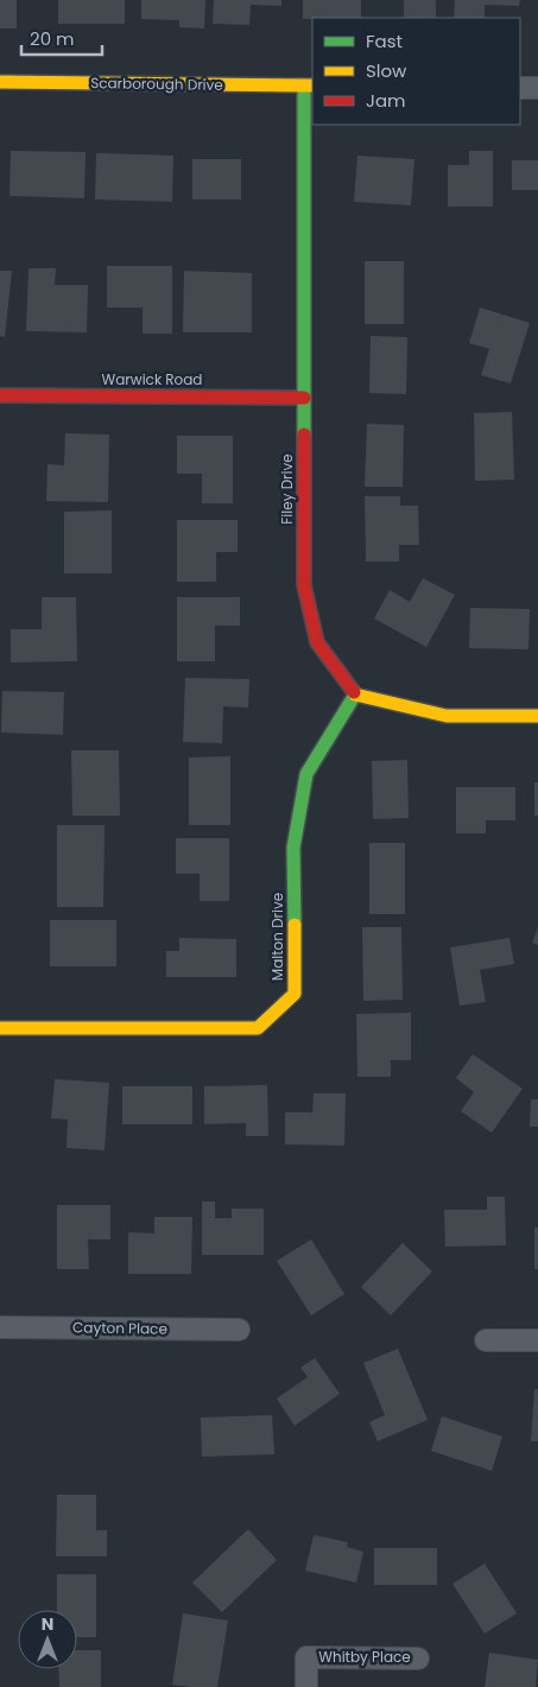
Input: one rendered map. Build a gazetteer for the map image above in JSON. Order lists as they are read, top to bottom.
{
  "streets": {
    "street": [
      "Scarborough Drive",
      "Warwick Road",
      "Filey Drive",
      "Malton Drive",
      "Cayton Place",
      "Whitby Place"
    ]
  },
  "crossings": [
    ["Scarborough Drive", "Filey Drive"],
    ["Warwick Road", "Filey Drive"],
    ["Filey Drive", "Malton Drive"]
  ],
  "legend": ["Fast", "Slow", "Jam"],
  "scale_bar": "20 m",
  "north": "top"
}
